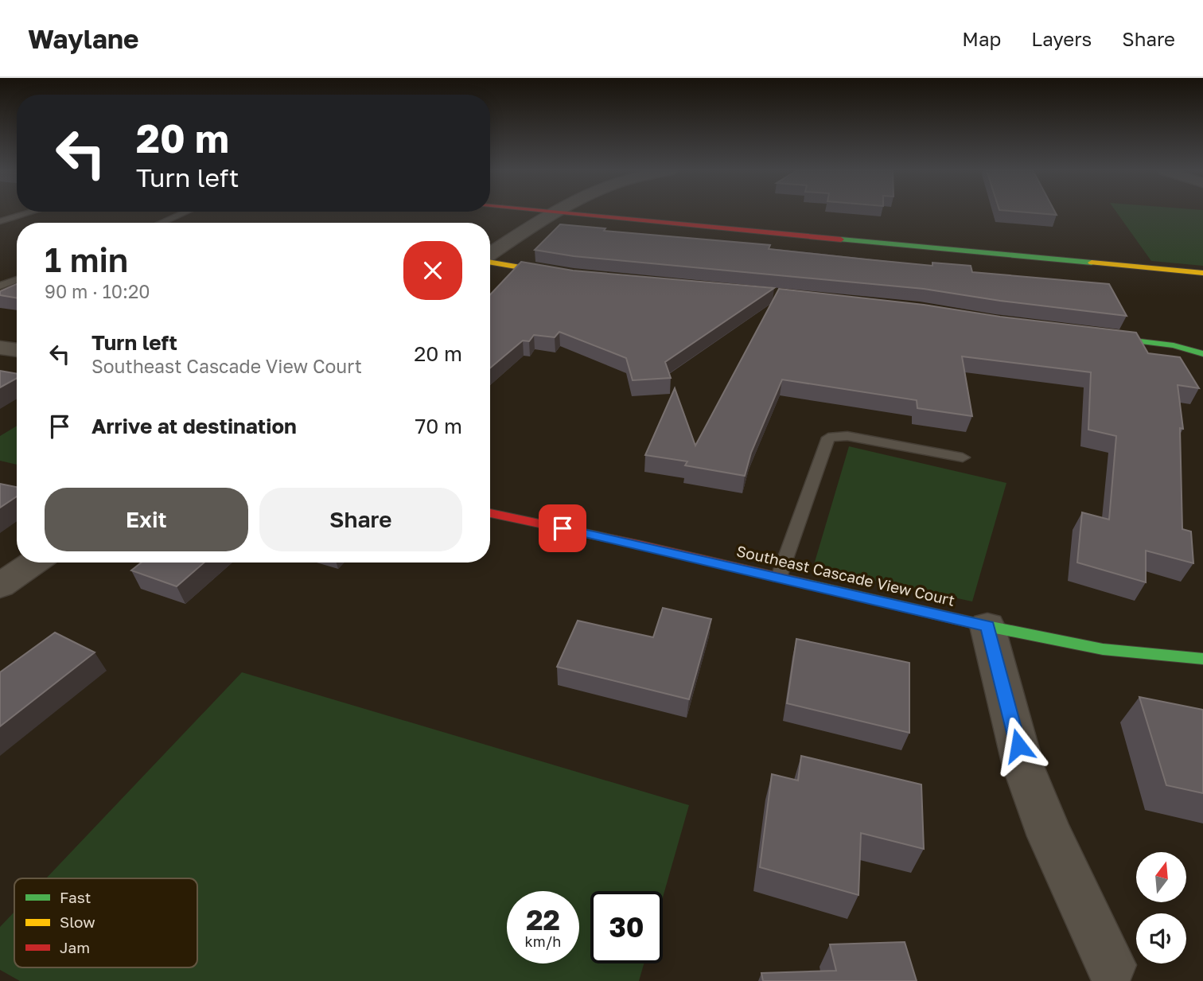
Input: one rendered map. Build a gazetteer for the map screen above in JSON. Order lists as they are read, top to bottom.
{
  "streets": {
    "street": ["Southeast Cascade View Court"]
  },
  "legend": ["Fast", "Slow", "Jam"],
  "north": "top",
  "page": {
    "header": "Waylane",
    "nav": ["Map", "Layers", "Share"],
    "turn": ["20 m", "Turn left"],
    "heading": ["1 min", "90 m · 10:20"],
    "list": [
      {
        "name": "Turn left",
        "note": "Southeast Cascade View Court",
        "value": "20 m"
      },
      {
        "name": "Arrive at destination",
        "value": "70 m"
      }
    ],
    "buttons": ["Exit", "Share"],
    "speed": "22 km/h",
    "limit": "30"
  }
}
